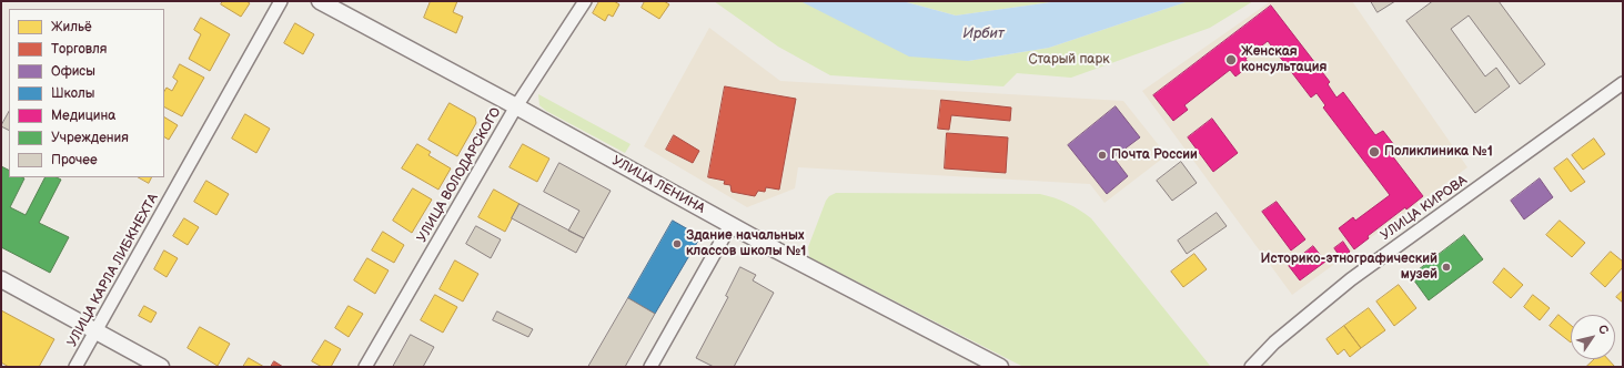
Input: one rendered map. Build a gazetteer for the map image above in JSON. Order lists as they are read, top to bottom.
{
  "streets": {
    "main road": ["УЛИЦА ЛЕНИНА"],
    "street": ["УЛИЦА ВОЛОДАРСКОГО", "УЛИЦА КИРОВА", "УЛИЦА КАРЛА ЛИБКНЕХТА"]
  },
  "crossings": [
    ["УЛИЦА ВОЛОДАРСКОГО", "УЛИЦА ЛЕНИНА"]
  ],
  "water": ["Ирбит"],
  "parks": ["Старый парк"],
  "places": [
    "Женская консультация",
    "Поликлиника №1",
    "Почта России",
    "Здание начальных классов школы №1",
    "Историко-этнографический музей"
  ],
  "legend": [
    "Жильё",
    "Торговля",
    "Офисы",
    "Школы",
    "Медицина",
    "Учреждения",
    "Прочее"
  ],
  "north": "top right"
}
